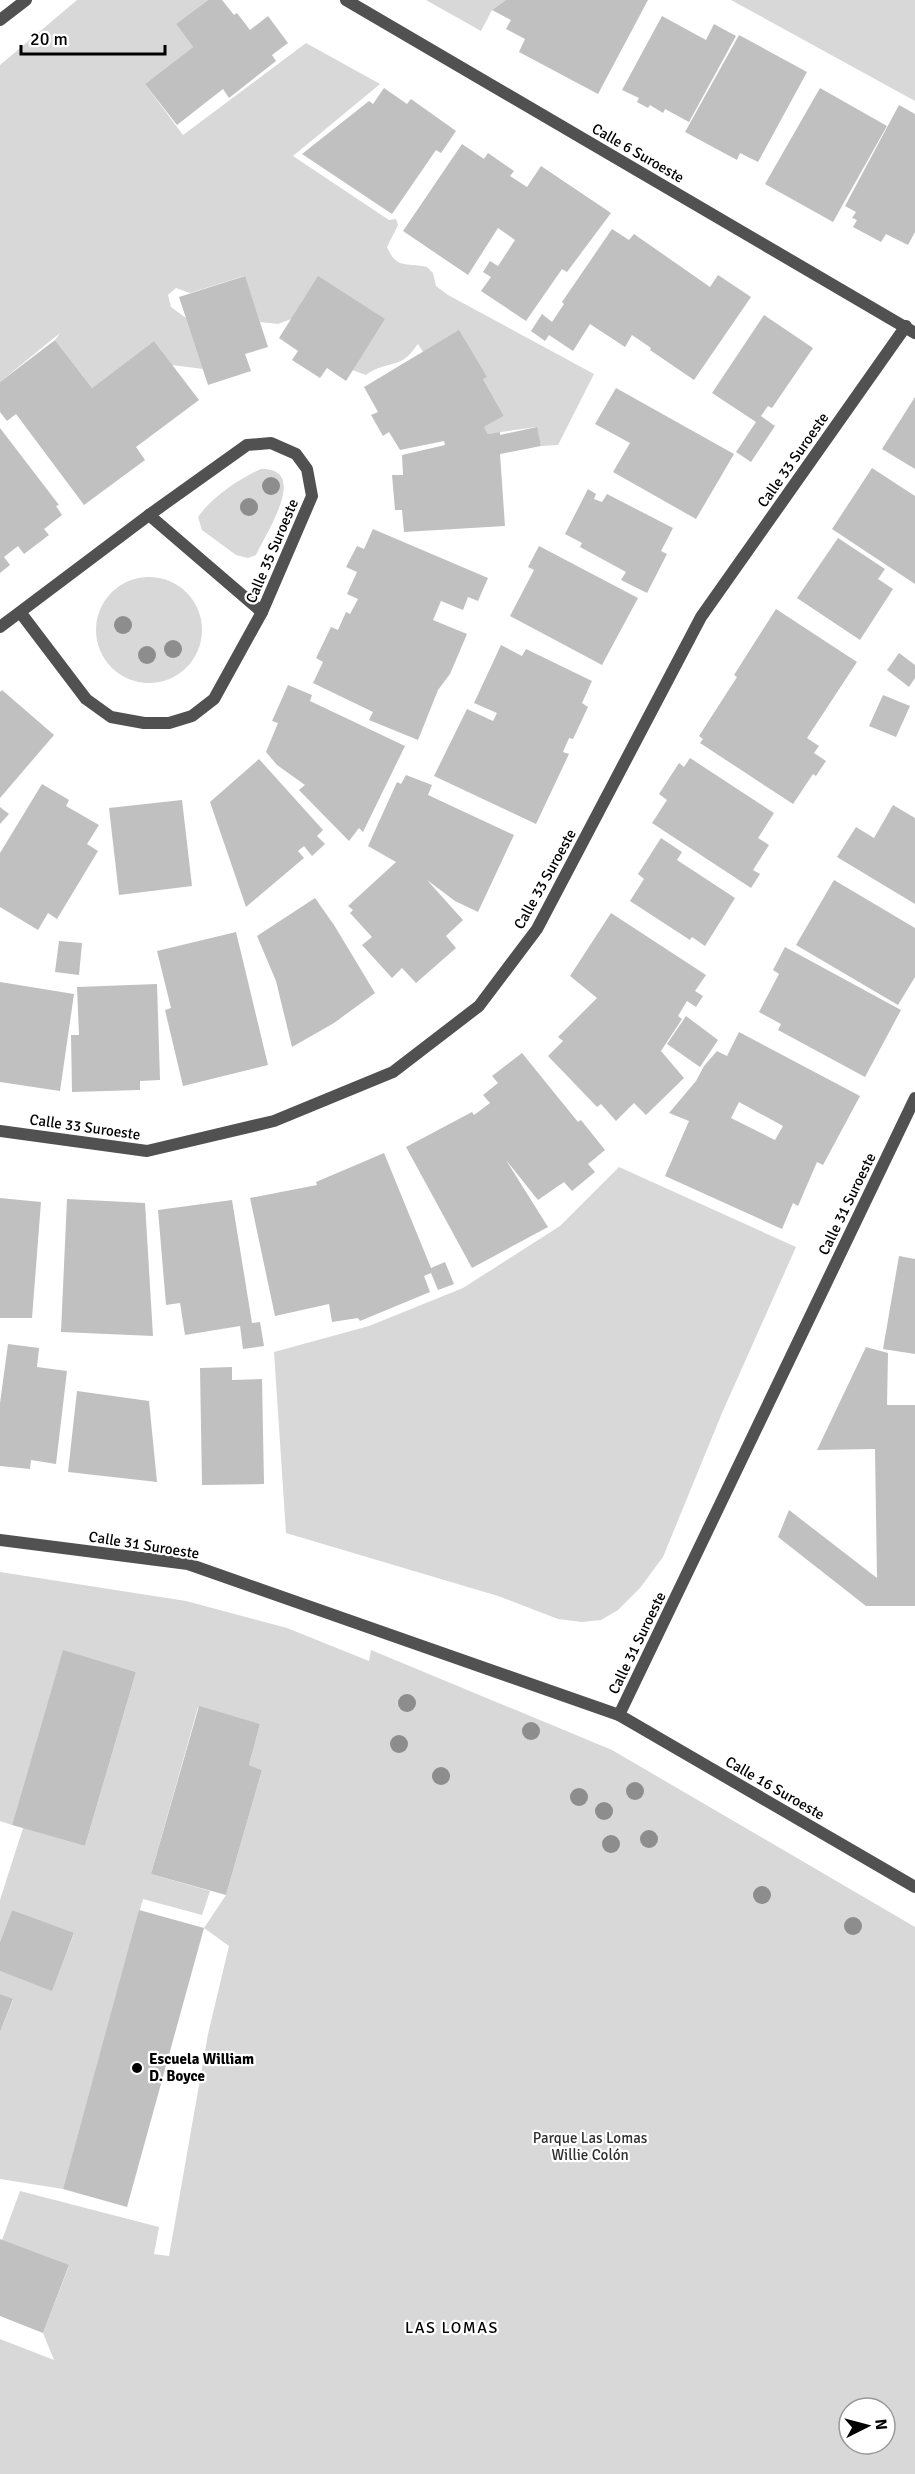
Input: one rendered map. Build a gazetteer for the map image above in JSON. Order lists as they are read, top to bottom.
{
  "streets": {
    "street": [
      "Calle 6 Suroeste",
      "Calle 33 Suroeste",
      "Calle 35 Suroeste",
      "Calle 31 Suroeste",
      "Calle 16 Suroeste"
    ]
  },
  "crossings": [
    ["Calle 6 Suroeste", "Calle 33 Suroeste"],
    ["Calle 31 Suroeste", "Calle 16 Suroeste"]
  ],
  "districts": ["LAS LOMAS"],
  "parks": ["Parque Las Lomas Willie Colón"],
  "places": ["Escuela William D. Boyce"],
  "scale_bar": "20 m",
  "north": "right"
}
